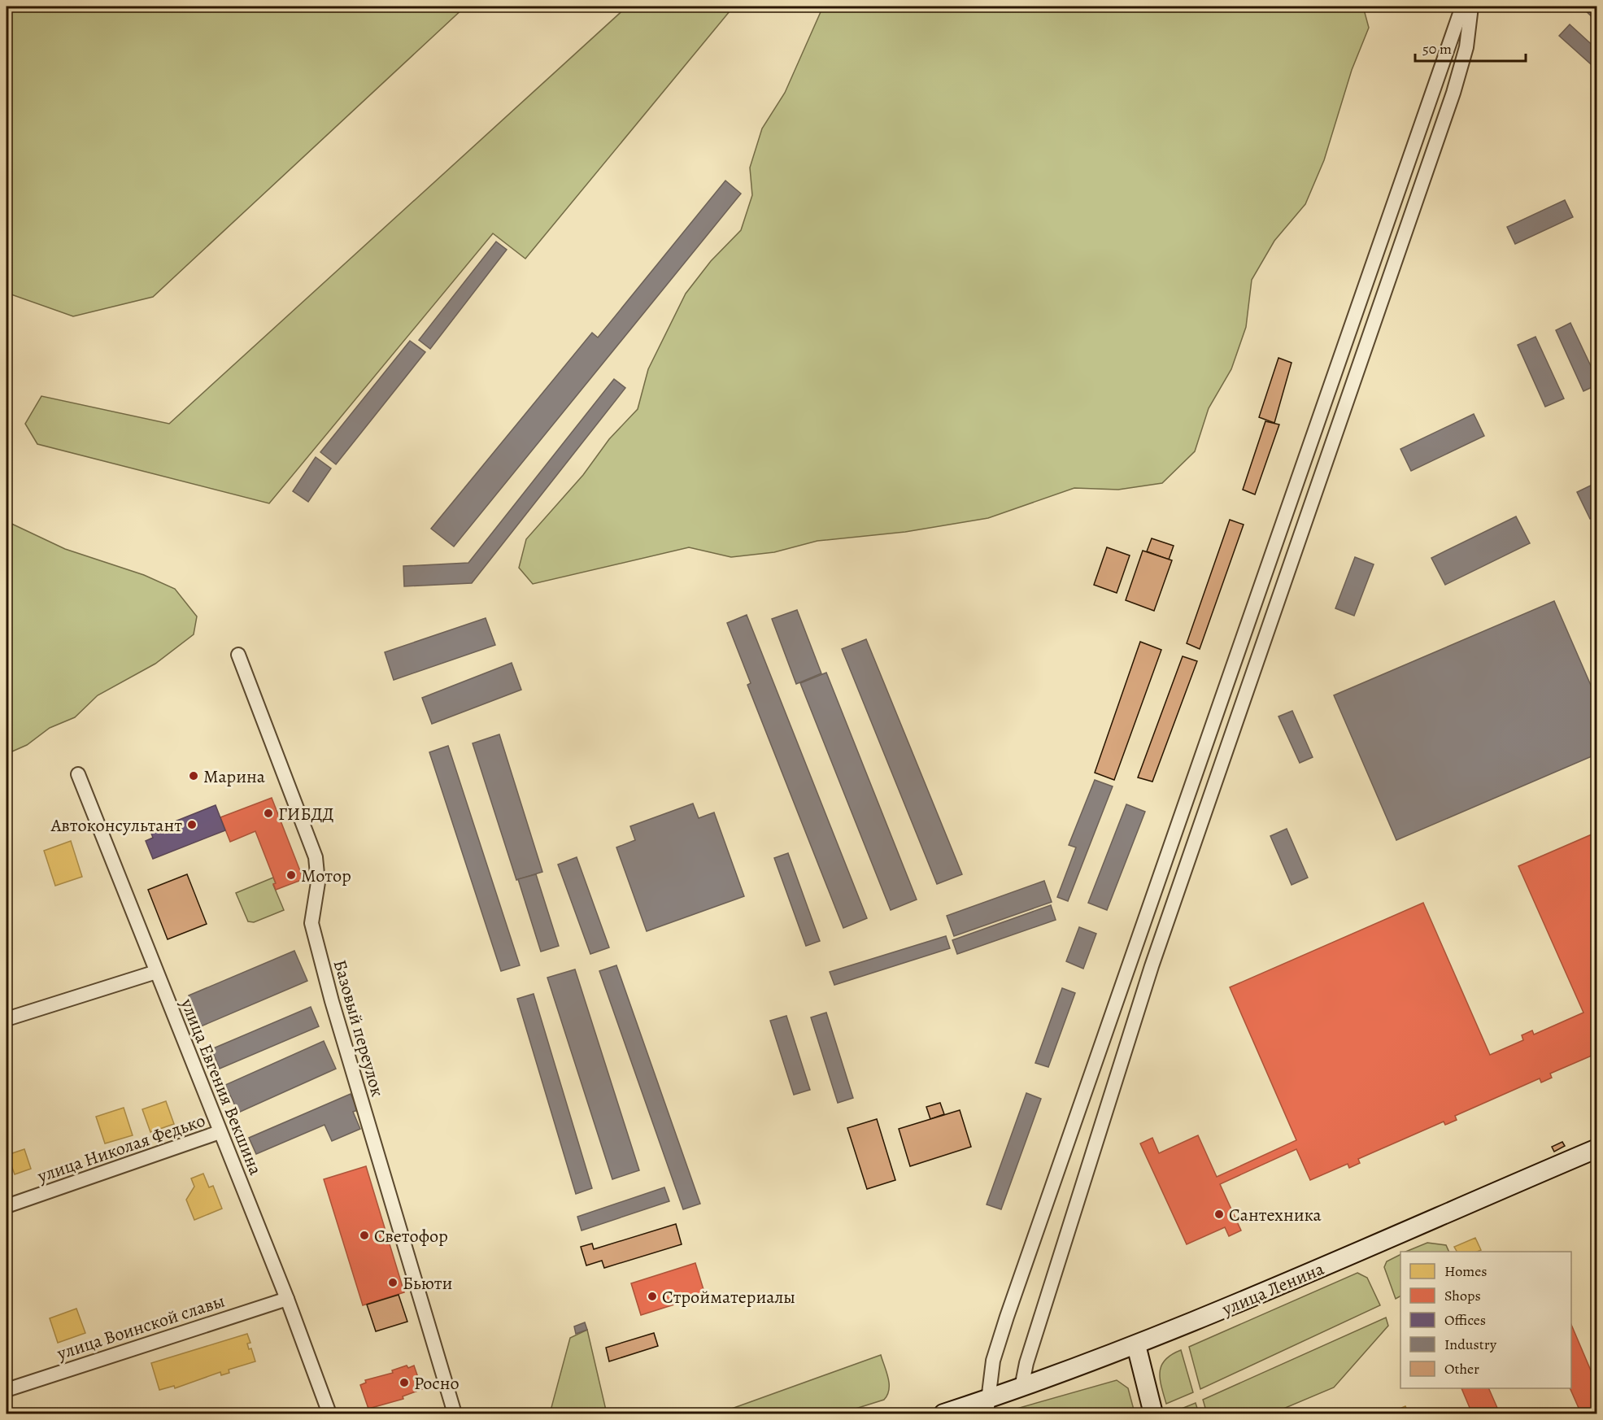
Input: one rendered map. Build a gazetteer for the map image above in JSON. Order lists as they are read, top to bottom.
{
  "streets": {
    "main road": ["улица Ленина"],
    "street": [
      "Базовый переулок",
      "улица Евгения Векшина",
      "улица Николая Федько",
      "улица Воинской славы"
    ]
  },
  "crossings": [
    ["улица Евгения Векшина", "улица Николая Федько"],
    ["улица Евгения Векшина", "улица Воинской славы"]
  ],
  "places": [
    "Марина",
    "ГИБДД",
    "Автоконсультант",
    "Мотор",
    "Сантехника",
    "Светофор",
    "Бьюти",
    "Стройматериалы",
    "Росно"
  ],
  "legend": [
    "Homes",
    "Shops",
    "Offices",
    "Industry",
    "Other"
  ],
  "scale_bar": "50 m"
}
